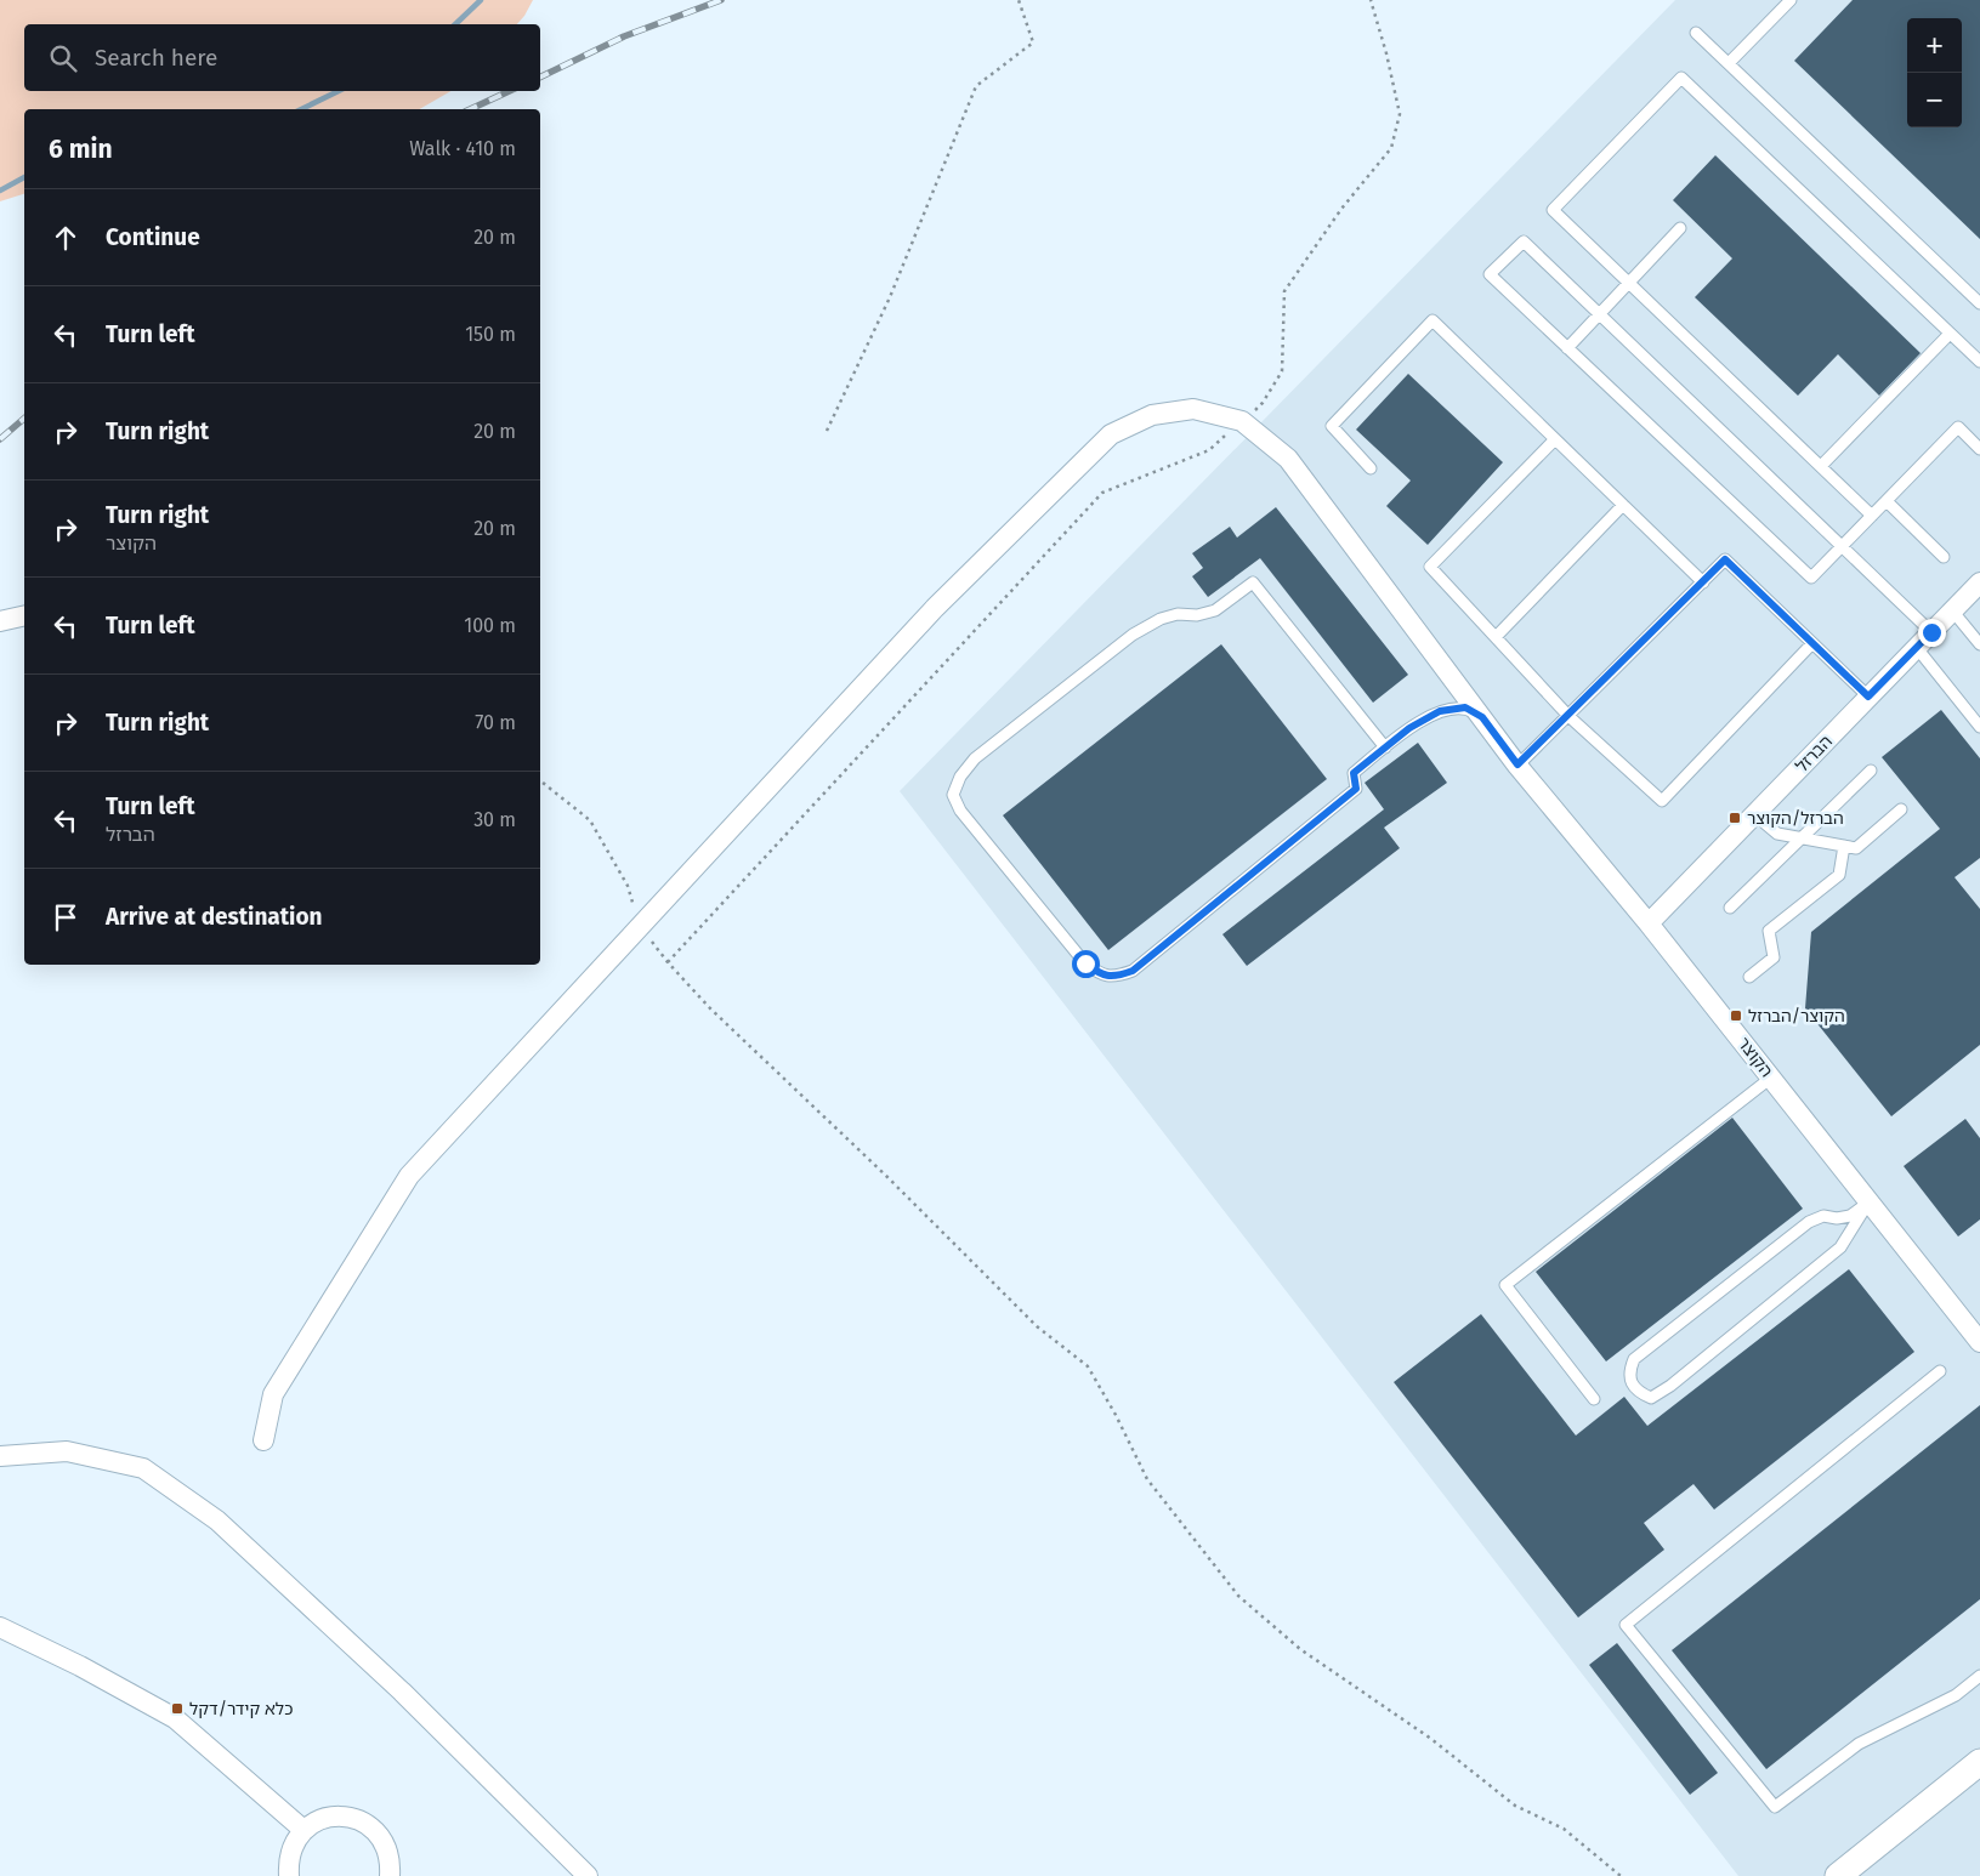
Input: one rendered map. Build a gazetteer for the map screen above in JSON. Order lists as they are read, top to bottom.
{
  "streets": {
    "street": ["הברזל", "הקוצר"]
  },
  "crossings": [
    ["הברזל", "הקוצר"]
  ],
  "places": {
    "transit": ["הברזל/הקוצר", "הקוצר/הברזל", "כלא קידר/דקל"]
  },
  "page": {
    "map_buttons": ["+", "−"],
    "search": "Search here",
    "heading": ["6 min", "Walk · 410 m"],
    "list": [
      ["Continue", "20 m"],
      ["Turn left", "150 m"],
      ["Turn right", "20 m"],
      ["Turn right", "הקוצר", "20 m"],
      ["Turn left", "100 m"],
      ["Turn right", "70 m"],
      ["Turn left", "הברזל", "30 m"],
      "Arrive at destination"
    ]
  }
}
